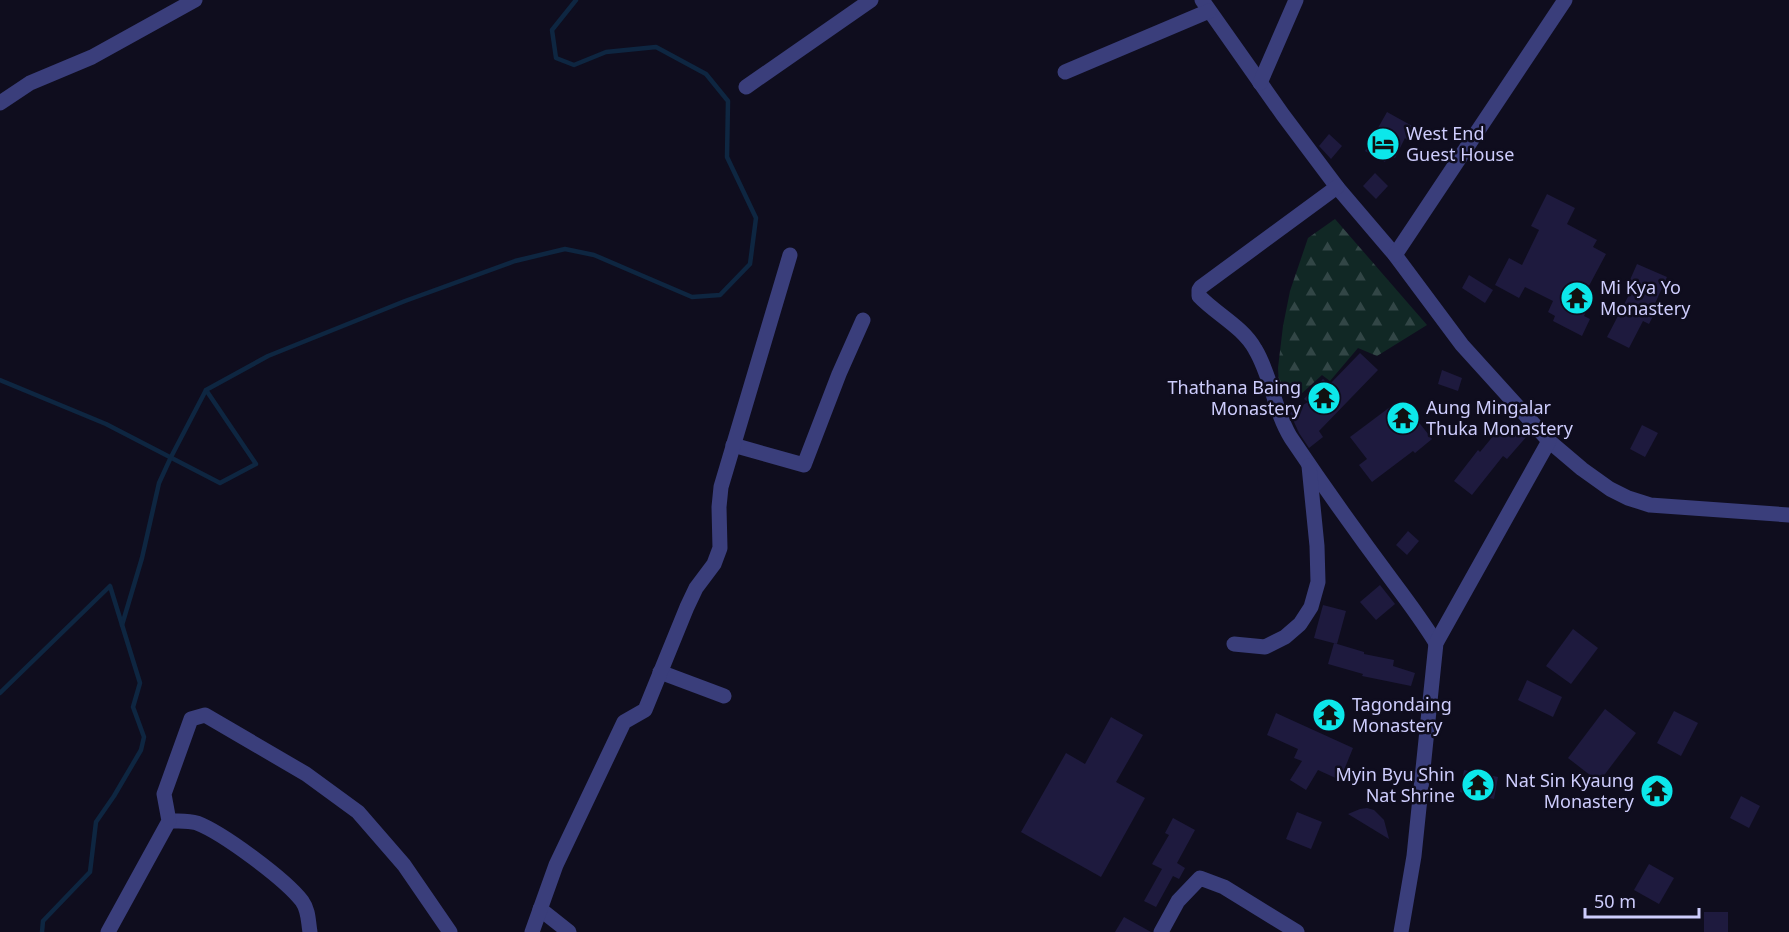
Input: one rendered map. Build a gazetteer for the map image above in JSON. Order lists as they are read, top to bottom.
{
  "places": {
    "hotel": ["West End Guest House"],
    "temple": [
      "Mi Kya Yo Monastery",
      "Thathana Baing Monastery",
      "Aung Mingalar Thuka Monastery",
      "Tagondaing Monastery",
      "Myin Byu Shin Nat Shrine",
      "Nat Sin Kyaung Monastery"
    ]
  },
  "scale_bar": "50 m"
}
